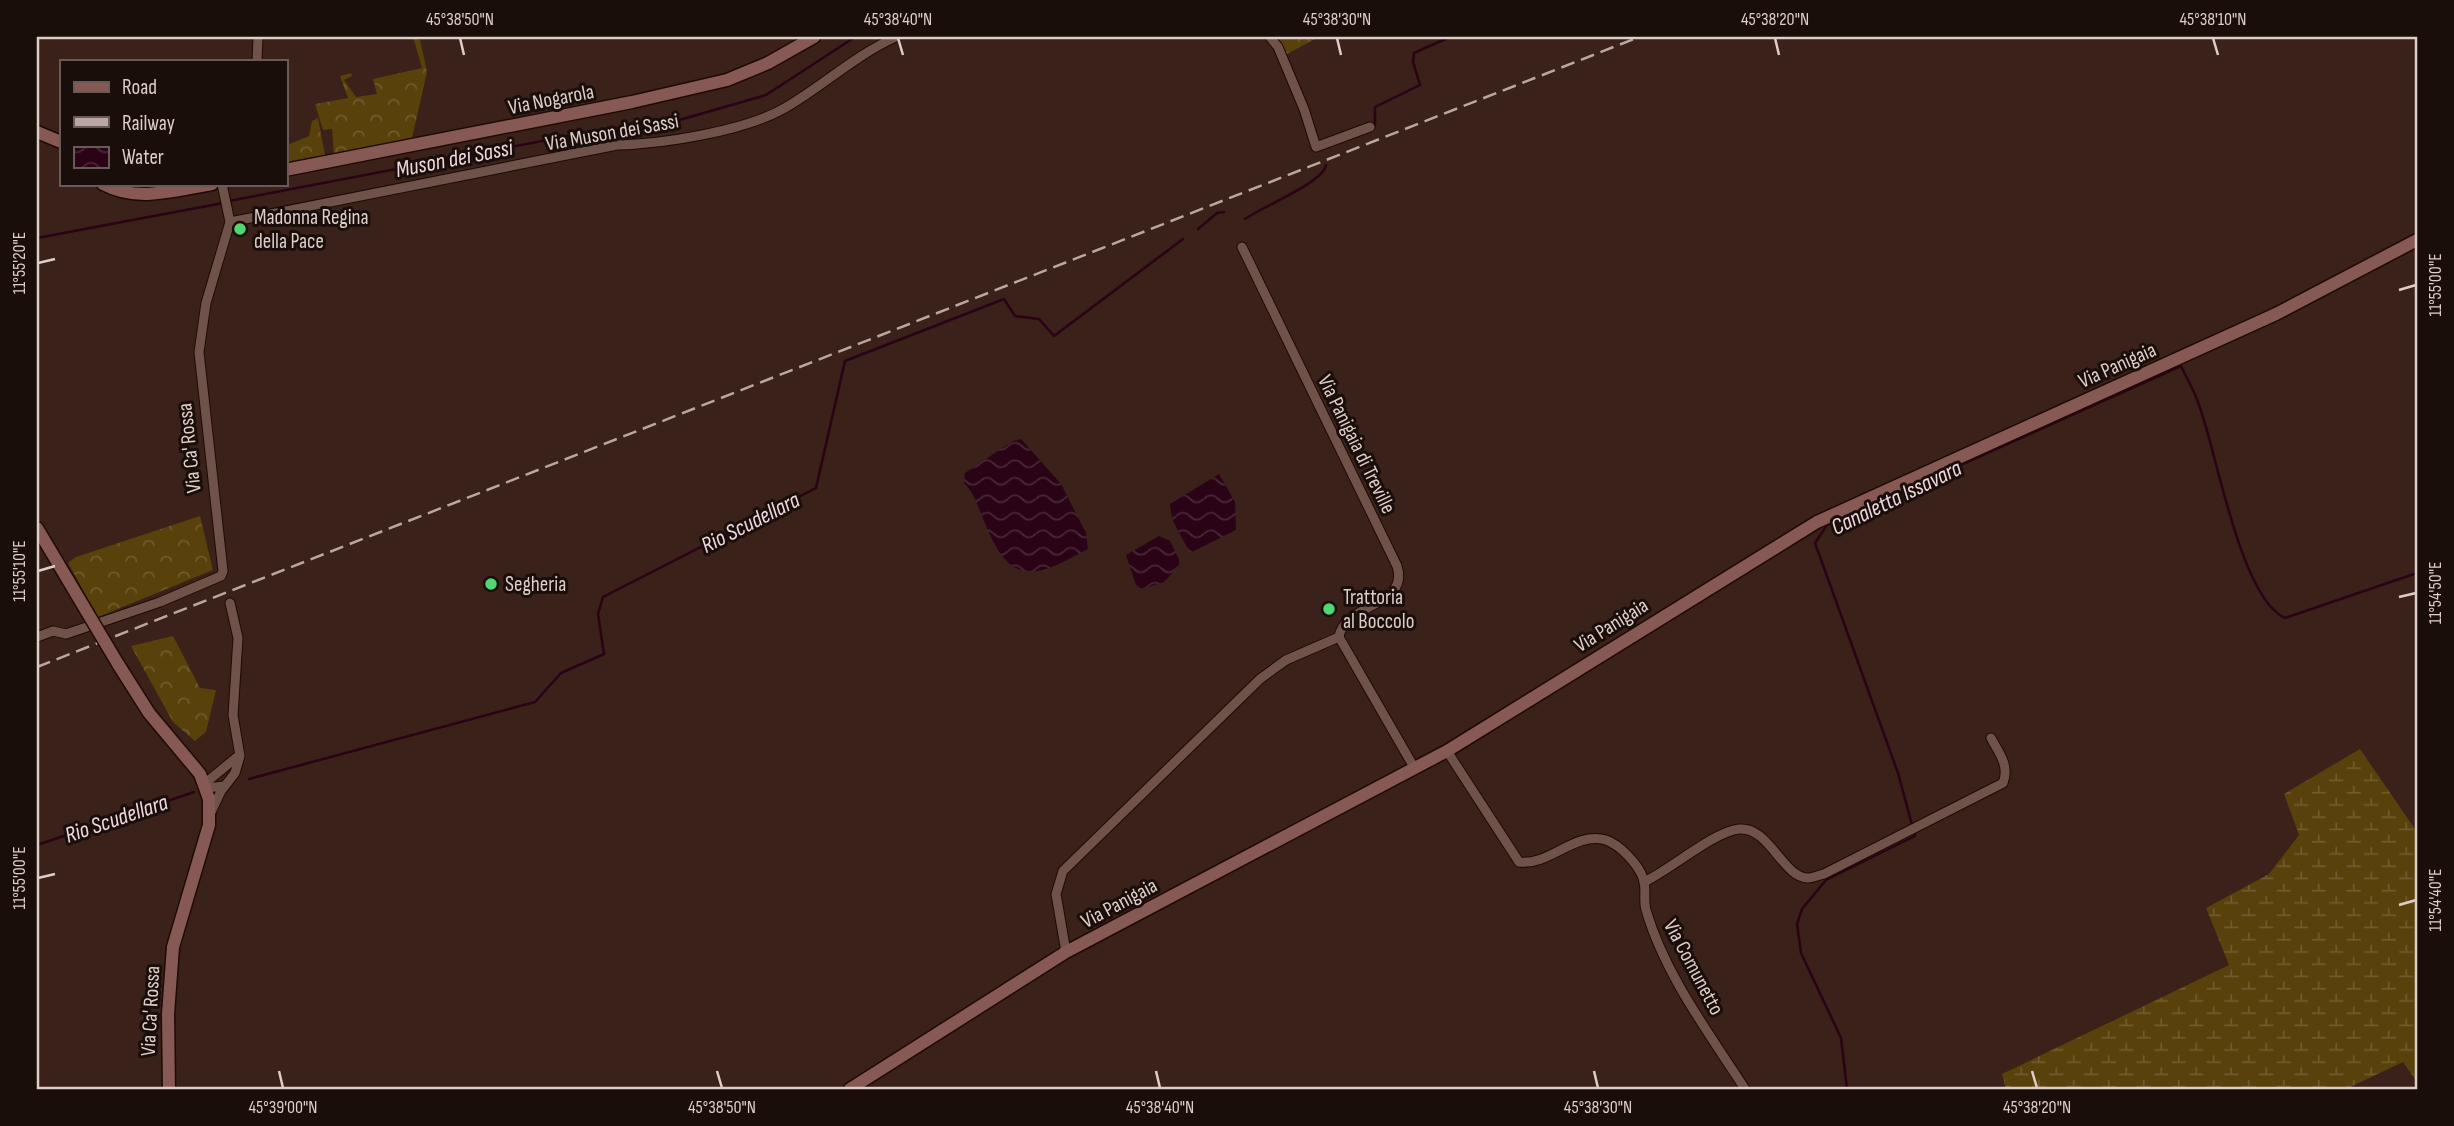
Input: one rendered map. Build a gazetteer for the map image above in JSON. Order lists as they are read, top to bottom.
{
  "streets": {
    "street": [
      "Via Nogarola",
      "Via Muson dei Sassi",
      "Via Panigaia",
      "Via Panigaia di Treville",
      "Via Ca' Rossa",
      "Via Comunetto"
    ]
  },
  "crossings": [
    ["Via Muson dei Sassi", "Via Ca' Rossa"],
    ["Via Panigaia", "Via Panigaia di Treville"],
    ["Via Panigaia", "Via Comunetto"]
  ],
  "water": ["Muson dei Sassi", "Canaletta Issavara", "Rio Scudellara"],
  "places": ["Madonna Regina della Pace", "Segheria", "Trattoria al Boccolo"],
  "legend": ["Road", "Railway", "Water"],
  "coordinates": [
    "45°38'50\"N",
    "45°38'40\"N",
    "45°38'30\"N",
    "45°38'20\"N",
    "45°38'10\"N",
    "11°55'20\"E",
    "11°55'00\"E",
    "11°55'10\"E",
    "11°54'50\"E",
    "11°54'40\"E",
    "45°39'00\"N"
  ]
}
